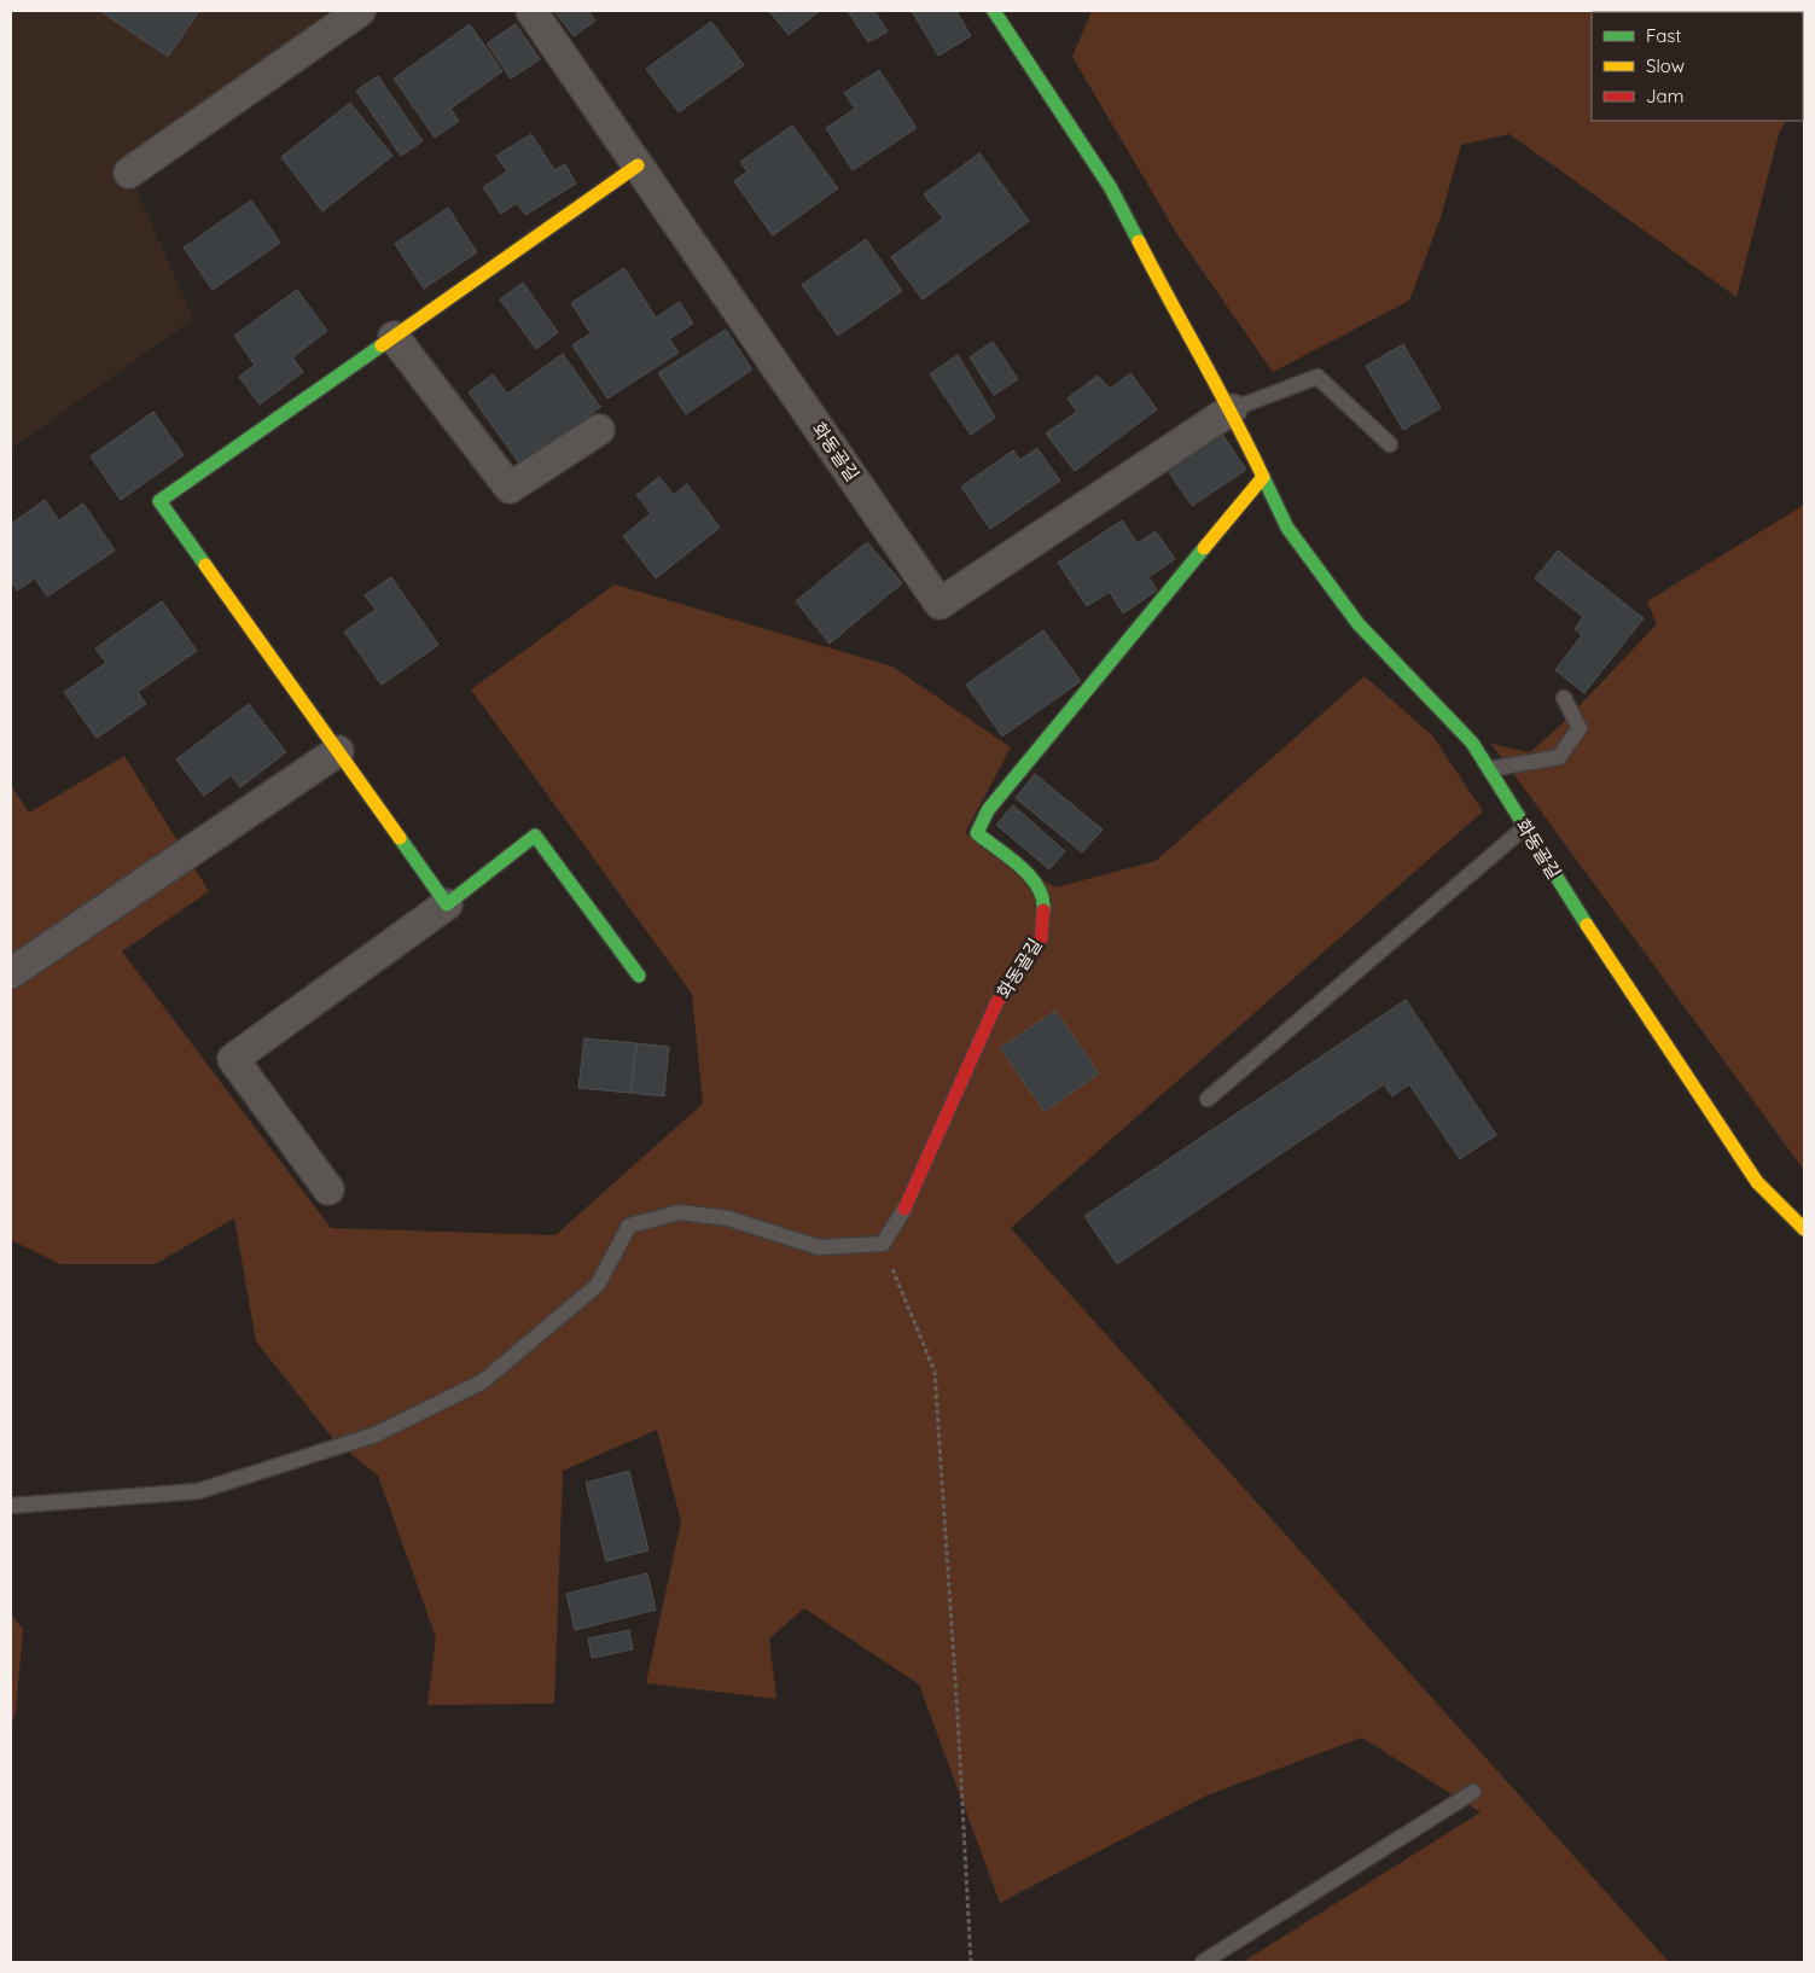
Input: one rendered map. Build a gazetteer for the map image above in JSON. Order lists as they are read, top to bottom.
{
  "streets": {
    "street": ["화동골길"]
  },
  "legend": ["Fast", "Slow", "Jam"]
}
